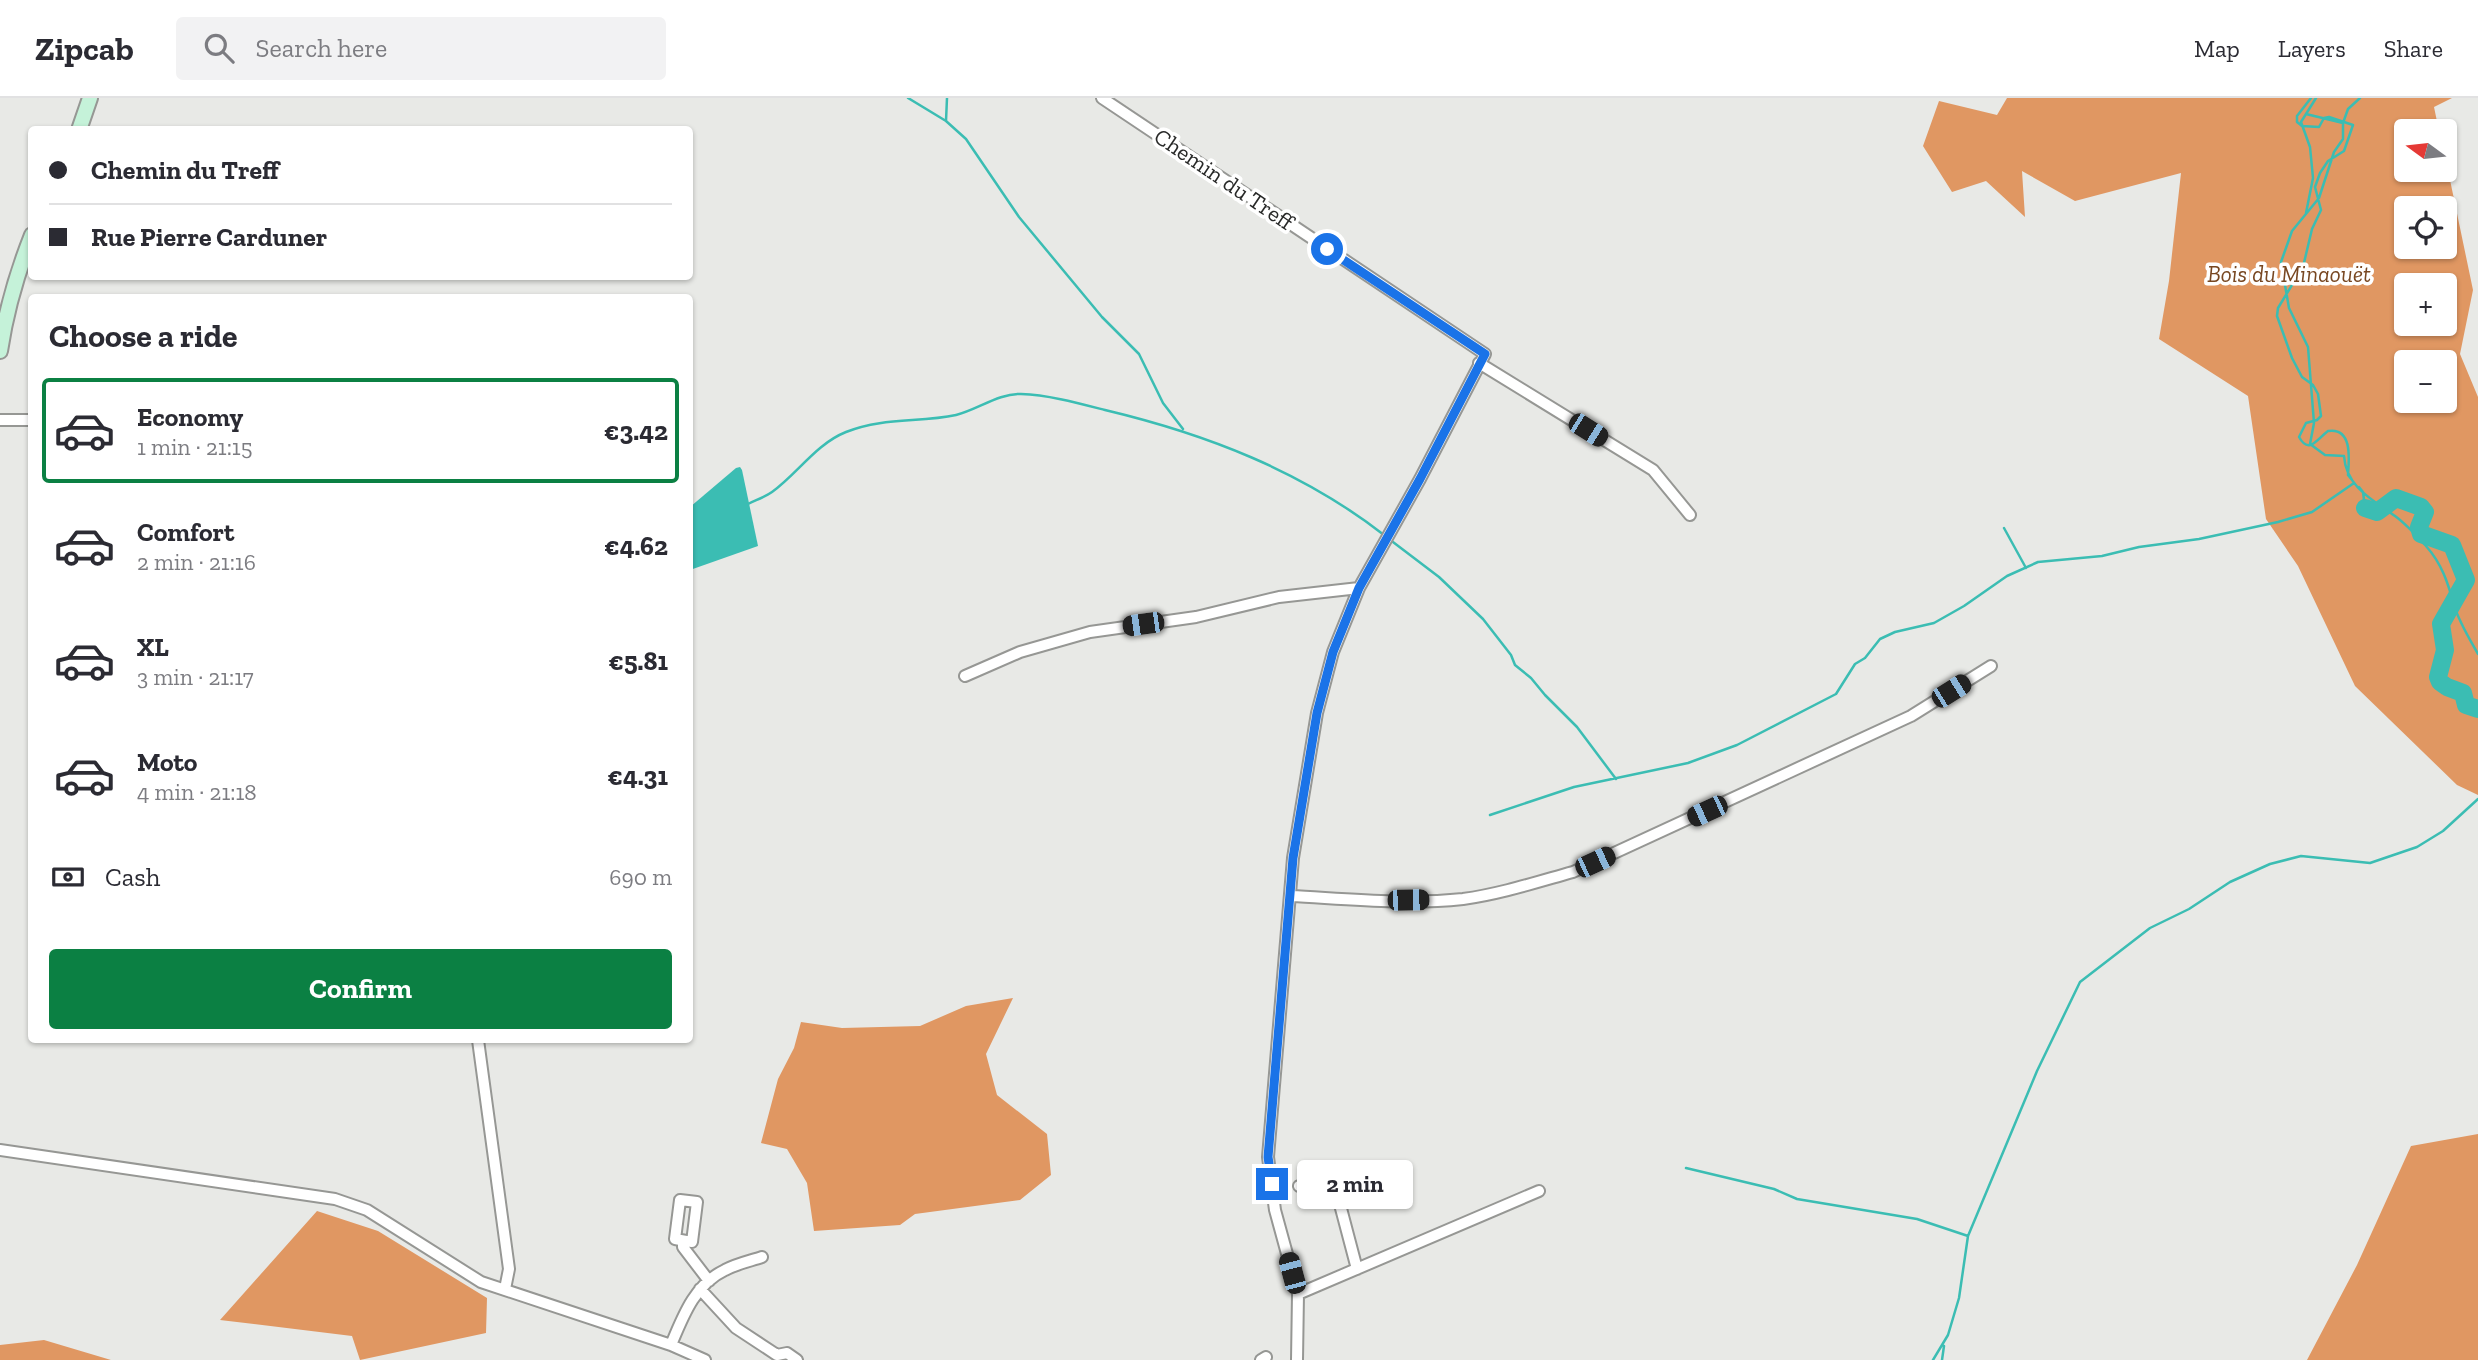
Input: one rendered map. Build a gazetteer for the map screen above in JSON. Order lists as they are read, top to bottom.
{
  "streets": {
    "street": ["Chemin du Treff"]
  },
  "parks": ["Bois du Minaouët"],
  "north": "left",
  "page": {
    "header": "Zipcab",
    "search": "Search here",
    "nav": ["Map", "Layers", "Share"],
    "map_buttons": ["+", "−"],
    "banner": ["Chemin du Treff", "Rue Pierre Carduner"],
    "heading": "Choose a ride",
    "list": [
      {
        "name": "Economy",
        "note": "1 min · 21:15",
        "value": "€3.42"
      },
      {
        "name": "Comfort",
        "note": "2 min · 21:16",
        "value": "€4.62"
      },
      {
        "name": "XL",
        "note": "3 min · 21:17",
        "value": "€5.81"
      },
      {
        "name": "Moto",
        "note": "4 min · 21:18",
        "value": "€4.31"
      }
    ],
    "pay": ["Cash", "690 m"],
    "buttons": "Confirm",
    "bubble": "2 min"
  }
}
